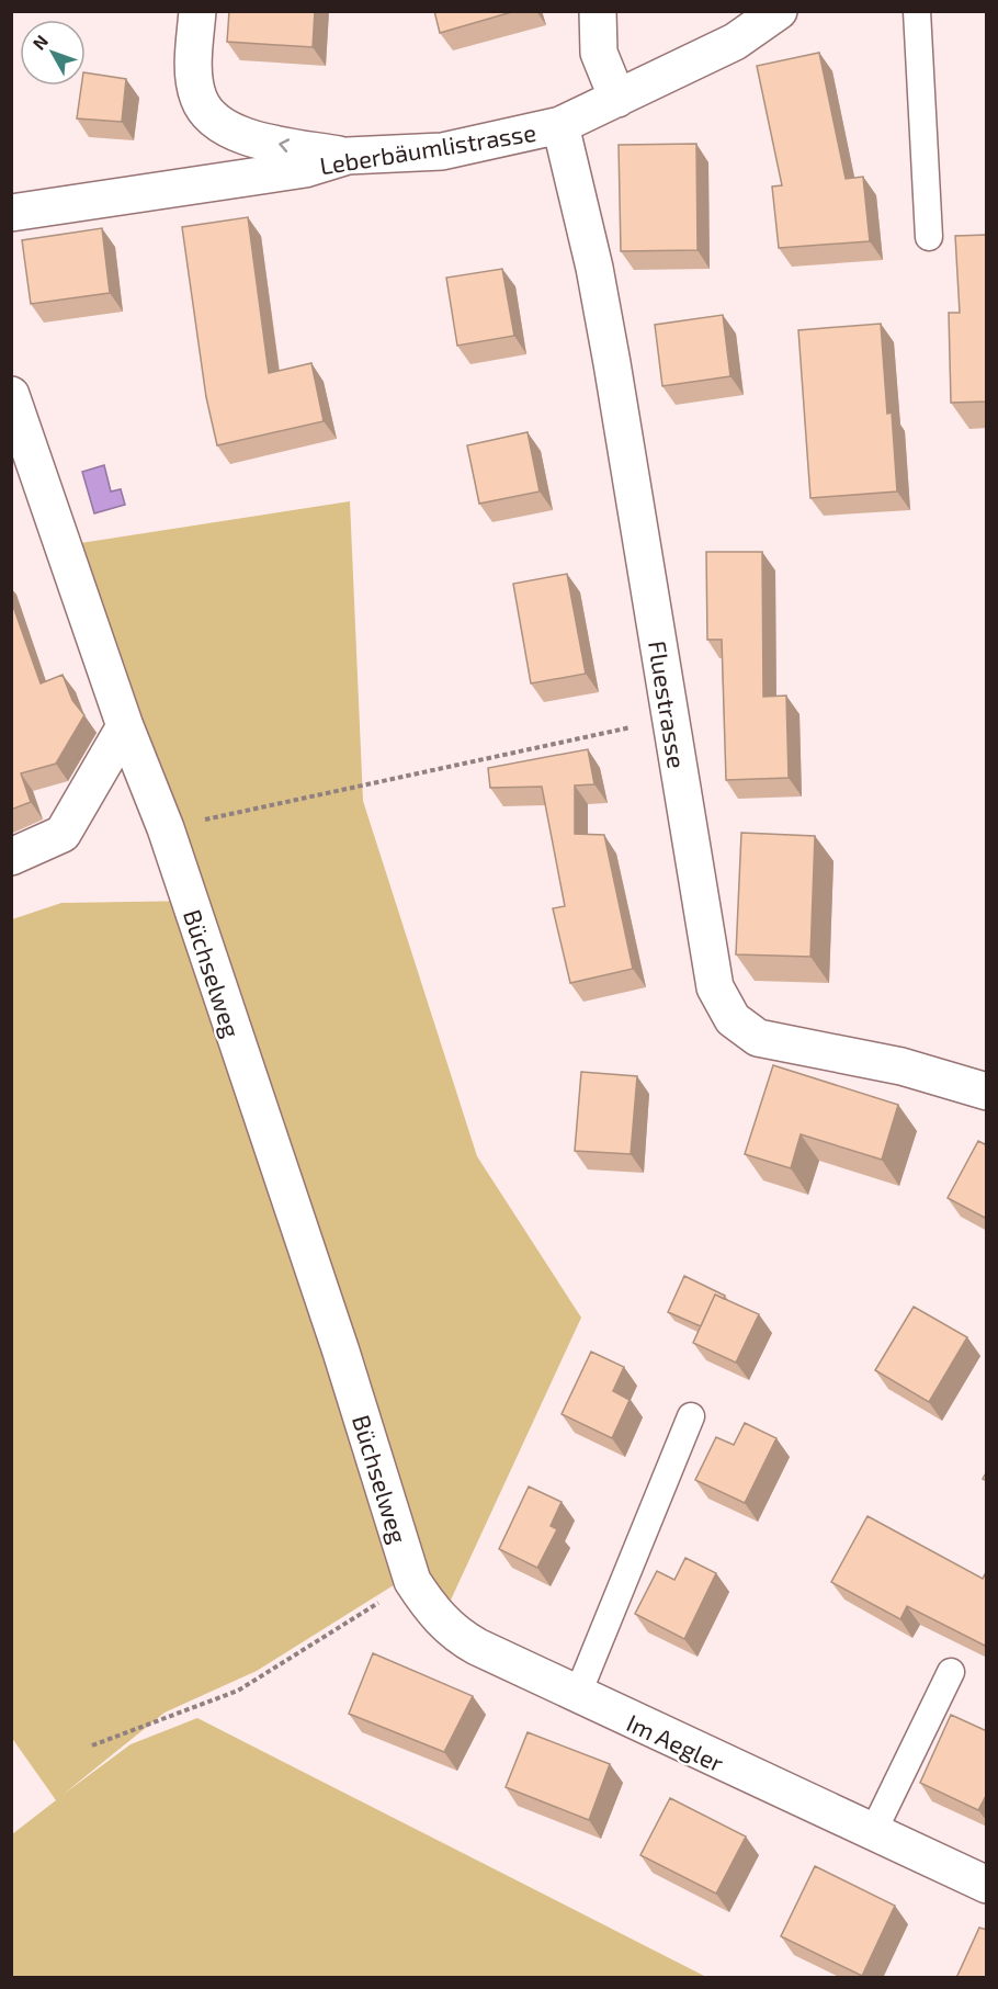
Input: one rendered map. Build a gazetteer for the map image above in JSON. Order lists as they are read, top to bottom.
{
  "streets": {
    "street": [
      "Leberbäumlistrasse",
      "Fluestrasse",
      "Büchselweg",
      "Im Aegler"
    ]
  },
  "crossings": [
    ["Leberbäumlistrasse", "Fluestrasse"],
    ["Büchselweg", "Im Aegler"]
  ],
  "north": "top left"
}
